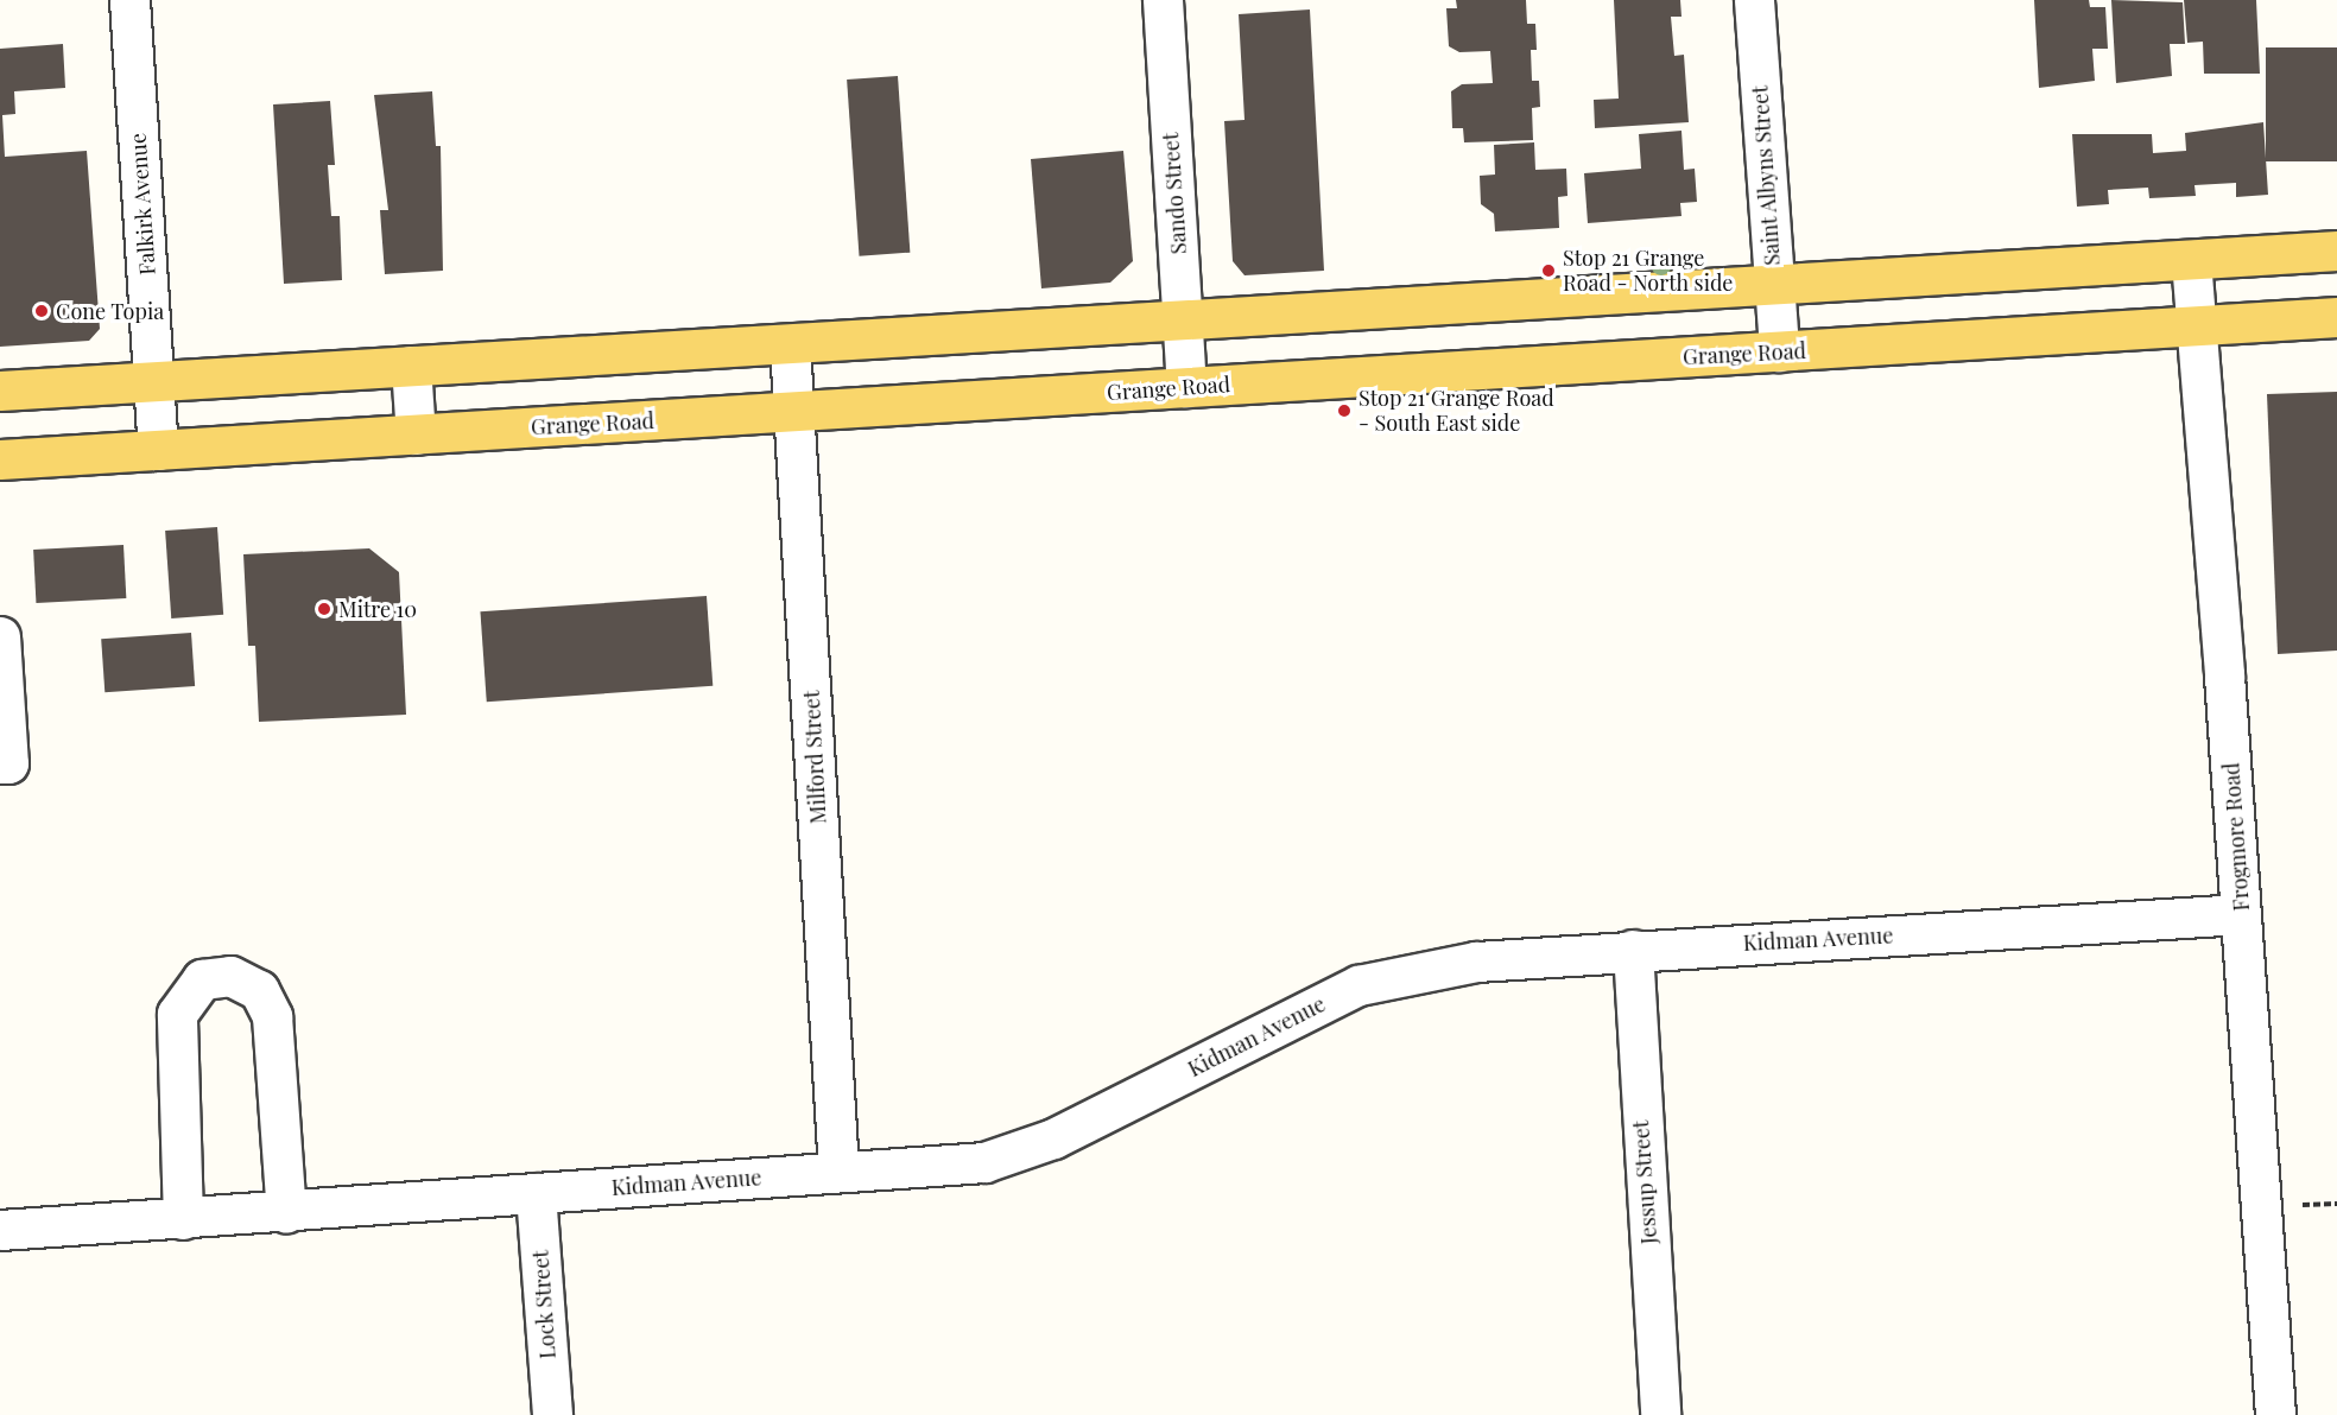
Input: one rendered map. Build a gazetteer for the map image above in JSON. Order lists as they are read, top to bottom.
{
  "streets": {
    "main road": ["Grange Road"],
    "street": [
      "Saint Albyns Street",
      "Sando Street",
      "Falkirk Avenue",
      "Milford Street",
      "Frogmore Road",
      "Kidman Avenue",
      "Jessup Street",
      "Lock Street"
    ]
  },
  "crossings": [
    ["Saint Albyns Street", "Grange Road"],
    ["Sando Street", "Grange Road"],
    ["Falkirk Avenue", "Grange Road"],
    ["Grange Road", "Milford Street"],
    ["Grange Road", "Frogmore Road"],
    ["Milford Street", "Kidman Avenue"],
    ["Frogmore Road", "Kidman Avenue"],
    ["Kidman Avenue", "Jessup Street"],
    ["Kidman Avenue", "Lock Street"]
  ],
  "places": [
    "Stop 21 Grange Road - North side",
    "Cone Topia",
    "Stop 21 Grange Road - South East side",
    "Mitre 10"
  ]
}
